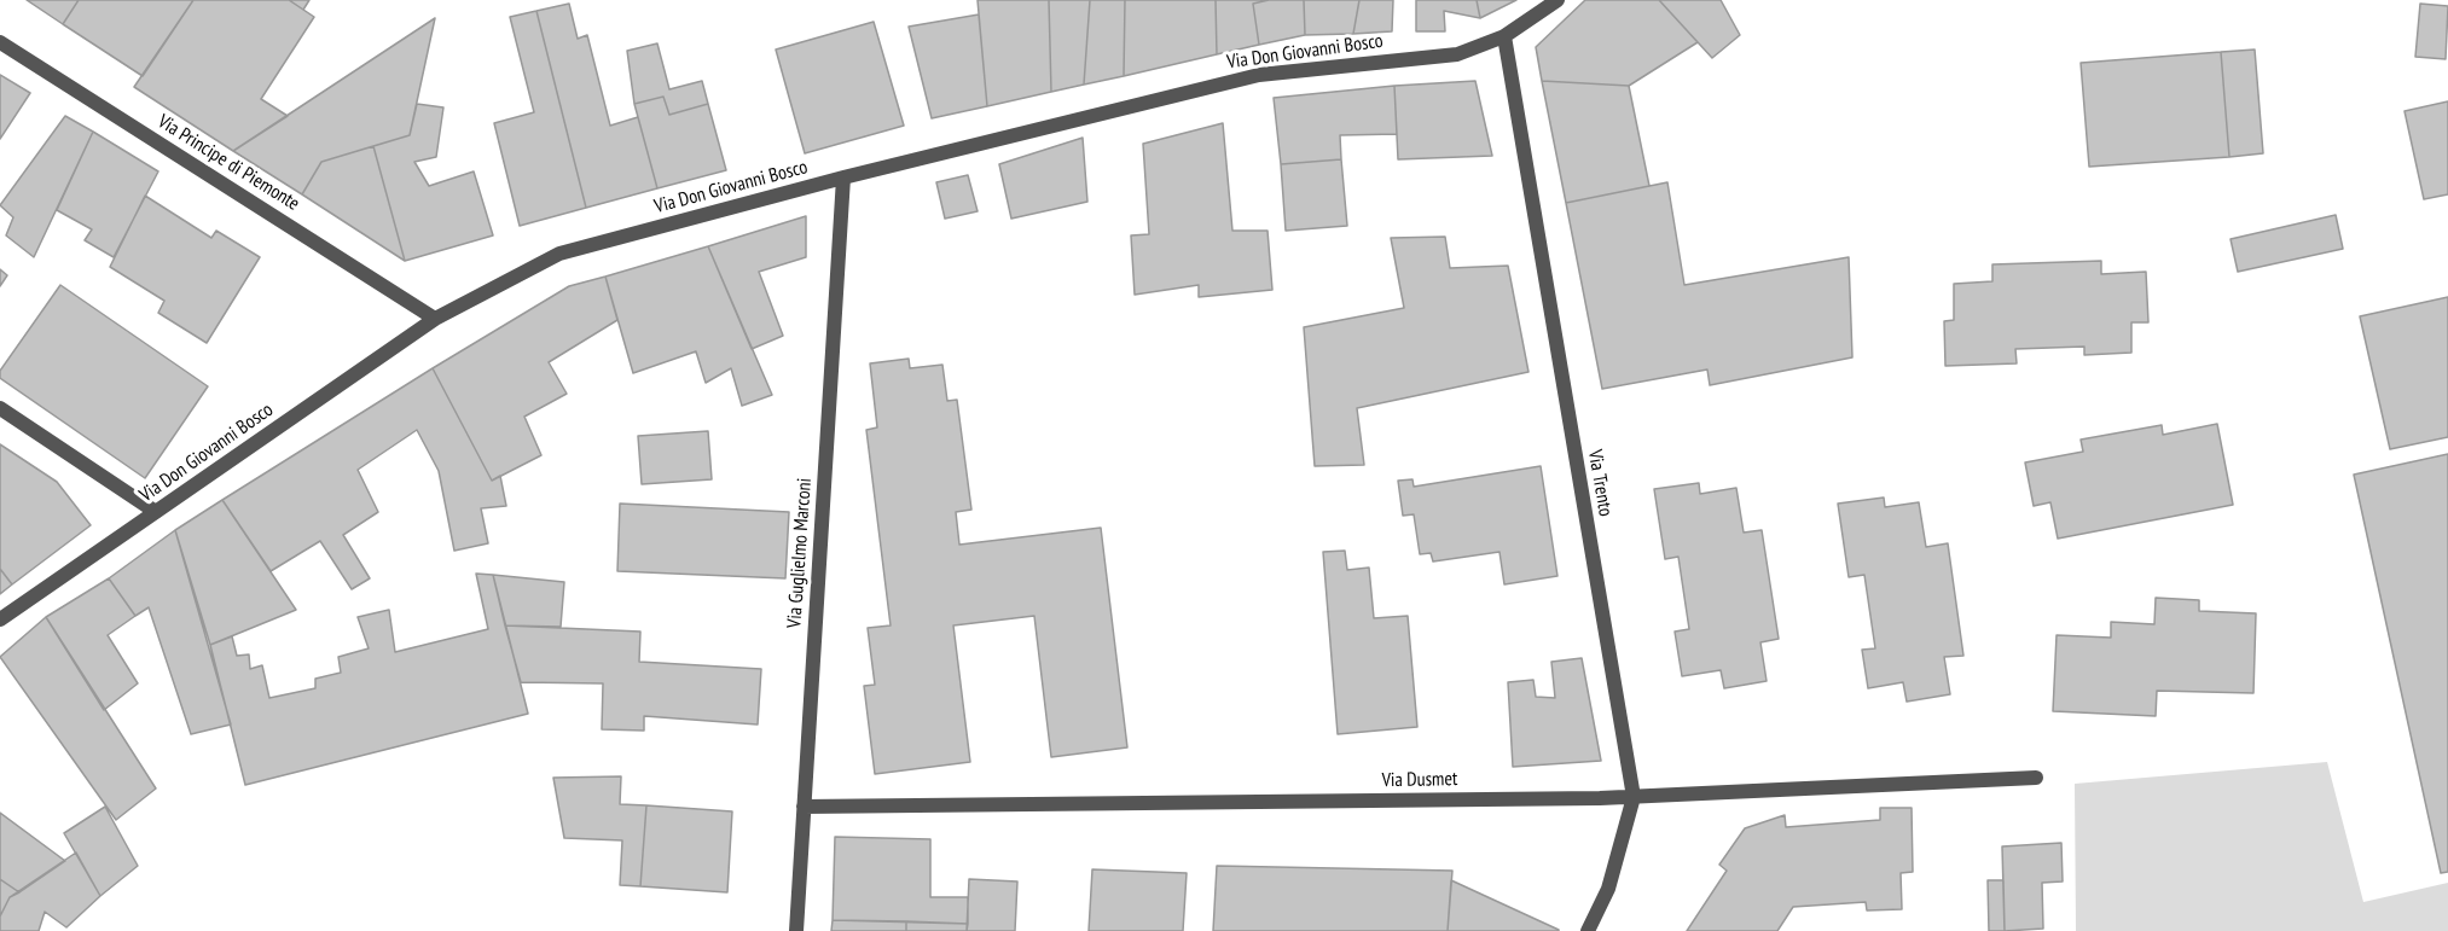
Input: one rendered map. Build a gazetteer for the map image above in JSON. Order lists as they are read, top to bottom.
{
  "streets": {
    "street": [
      "Via Don Giovanni Bosco",
      "Via Principe di Piemonte",
      "Via Trento",
      "Via Guglielmo Marconi",
      "Via Dusmet"
    ]
  },
  "crossings": [
    ["Via Don Giovanni Bosco", "Via Principe di Piemonte"],
    ["Via Don Giovanni Bosco", "Via Trento"],
    ["Via Don Giovanni Bosco", "Via Guglielmo Marconi"],
    ["Via Trento", "Via Dusmet"],
    ["Via Guglielmo Marconi", "Via Dusmet"]
  ]
}
